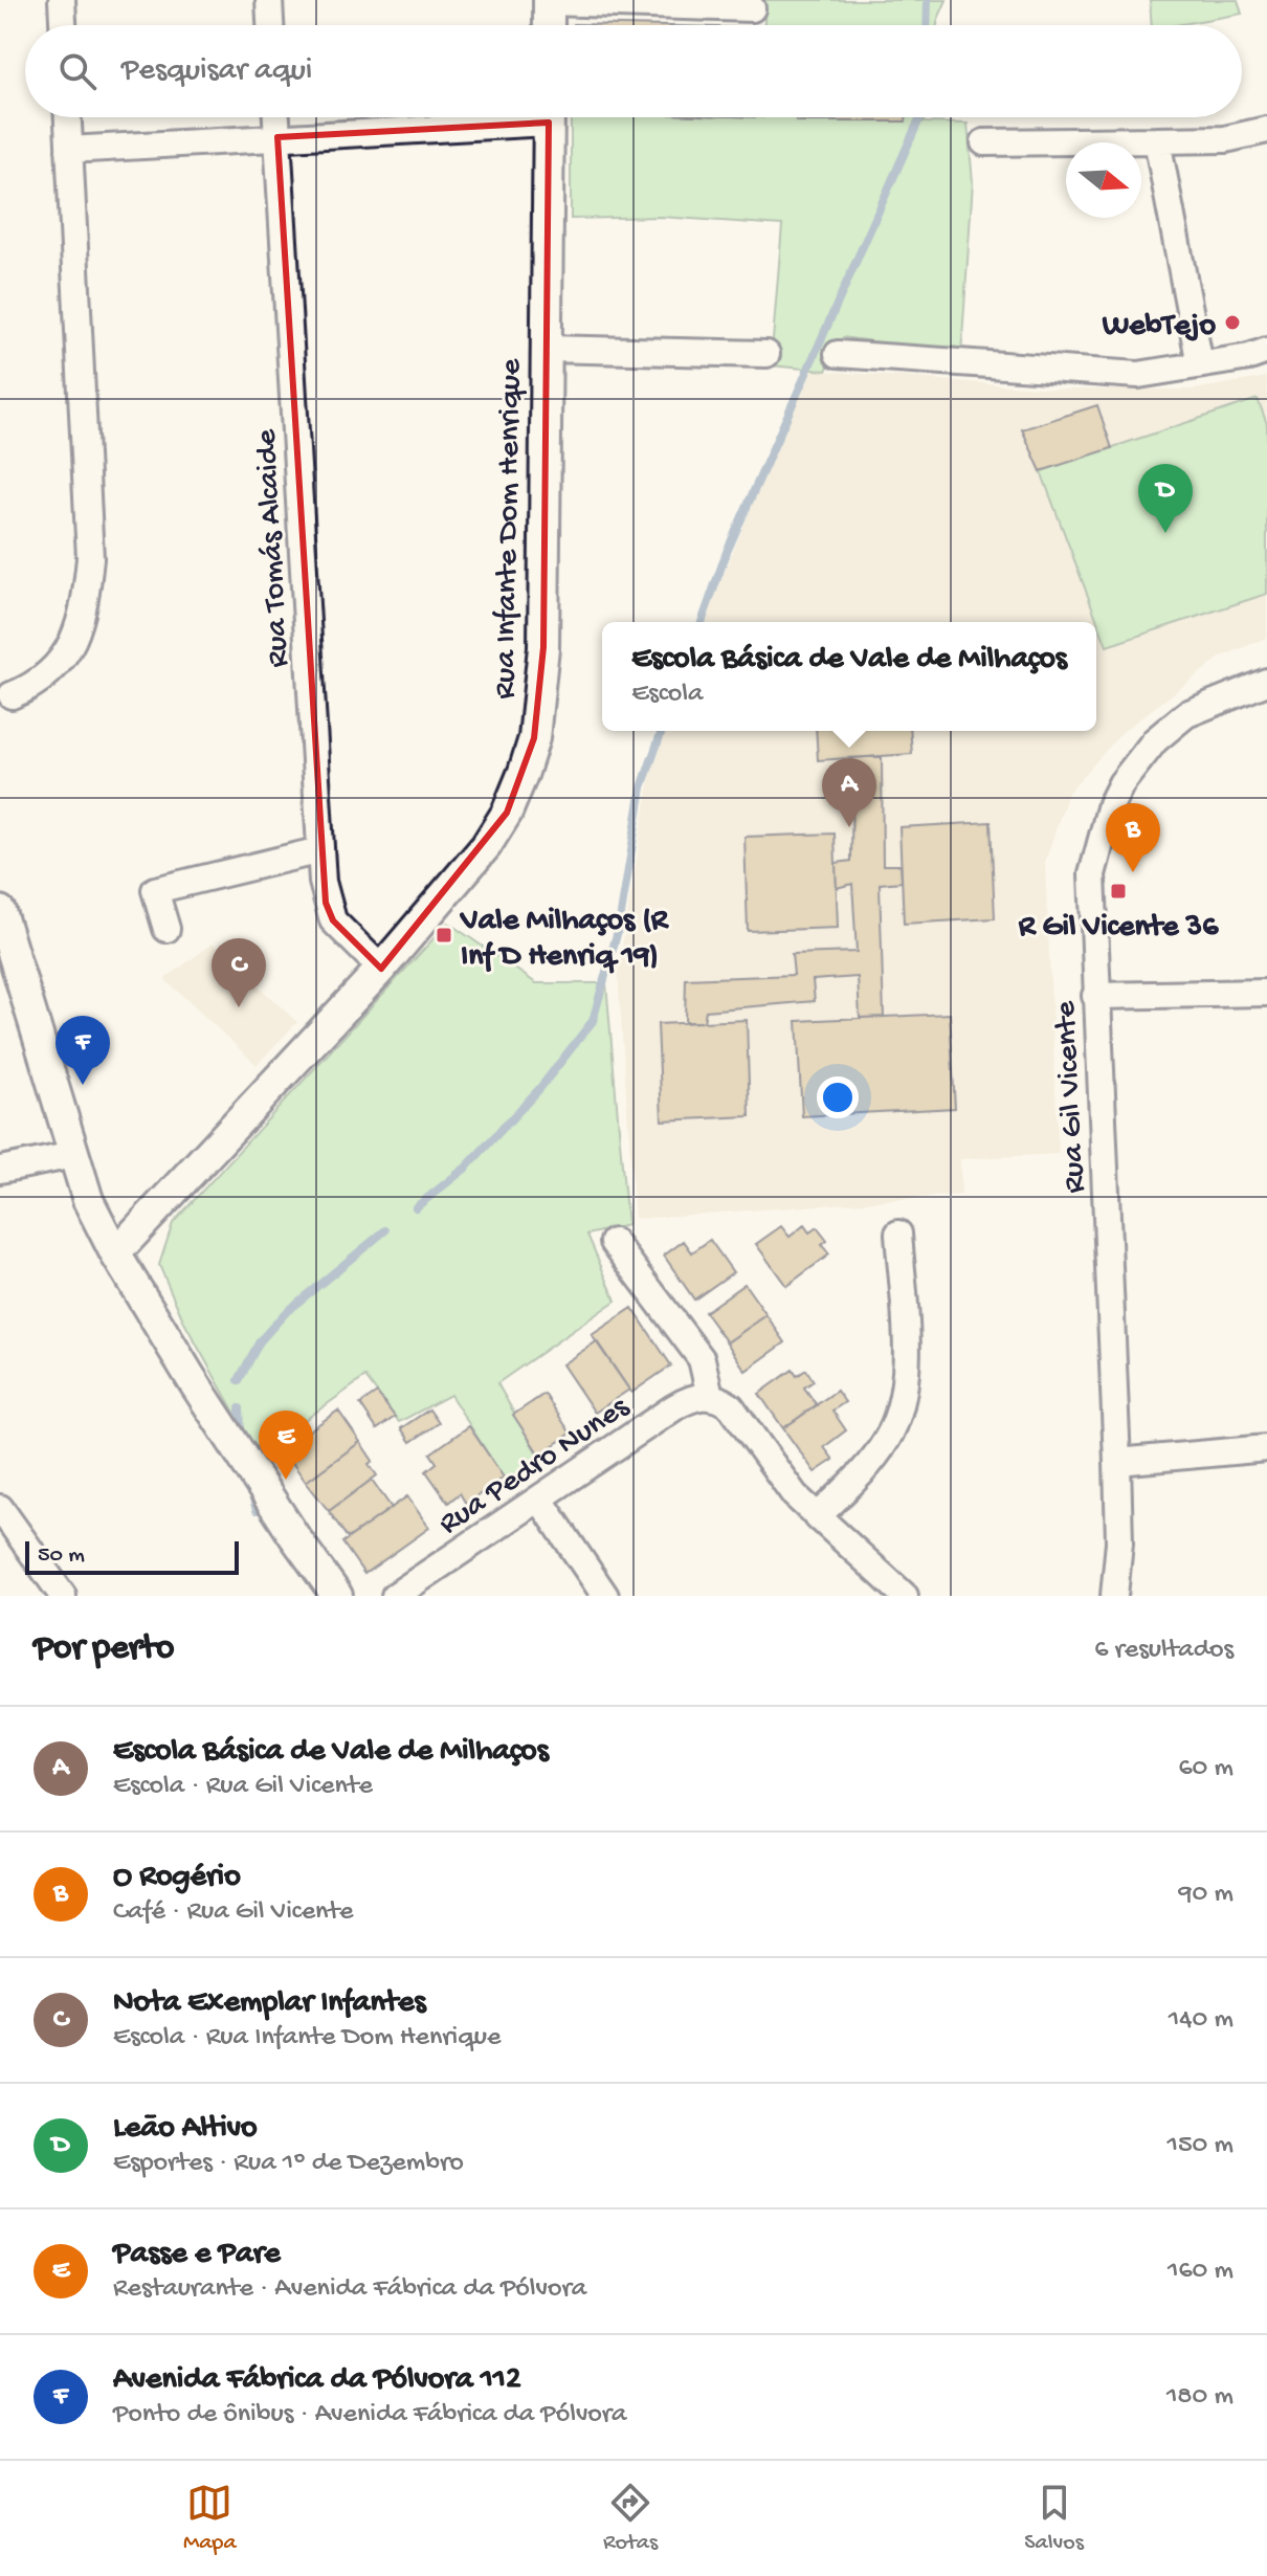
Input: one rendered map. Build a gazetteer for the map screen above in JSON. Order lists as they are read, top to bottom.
{
  "streets": {
    "street": [
      "Rua Infante Dom Henrique",
      "Rua Tomás Alcaide",
      "Rua Gil Vicente",
      "Rua Pedro Nunes"
    ]
  },
  "crossings": [
    ["Rua Infante Dom Henrique", "Rua Tomás Alcaide"]
  ],
  "places": {
    "other": ["WebTejo"],
    "transit": ["R Gil Vicente 36", "Vale Milhaços (R Inf D Henriq 19)"]
  },
  "scale_bar": "50 m",
  "north": "right",
  "page": {
    "search": "Pesquisar aqui",
    "pins": [
      "D",
      "A",
      "B",
      "C",
      "F",
      "E"
    ],
    "popup": ["Escola Básica de Vale de Milhaços", "Escola"],
    "scale": "50 m",
    "heading": ["Por perto", "6 resultados"],
    "list": [
      {
        "mark": "A",
        "name": "Escola Básica de Vale de Milhaços",
        "note": "Escola · Rua Gil Vicente",
        "value": "60 m"
      },
      {
        "mark": "B",
        "name": "O Rogério",
        "note": "Café · Rua Gil Vicente",
        "value": "90 m"
      },
      {
        "mark": "C",
        "name": "Nota Exemplar Infantes",
        "note": "Escola · Rua Infante Dom Henrique",
        "value": "140 m"
      },
      {
        "mark": "D",
        "name": "Leão Altivo",
        "note": "Esportes · Rua 1º de Dezembro",
        "value": "150 m"
      },
      {
        "mark": "E",
        "name": "Passe e Pare",
        "note": "Restaurante · Avenida Fábrica da Pólvora",
        "value": "160 m"
      },
      {
        "mark": "F",
        "name": "Avenida Fábrica da Pólvora 112",
        "note": "Ponto de ônibus · Avenida Fábrica da Pólvora",
        "value": "180 m"
      }
    ],
    "nav": ["Mapa", "Rotas", "Salvos"]
  }
}
